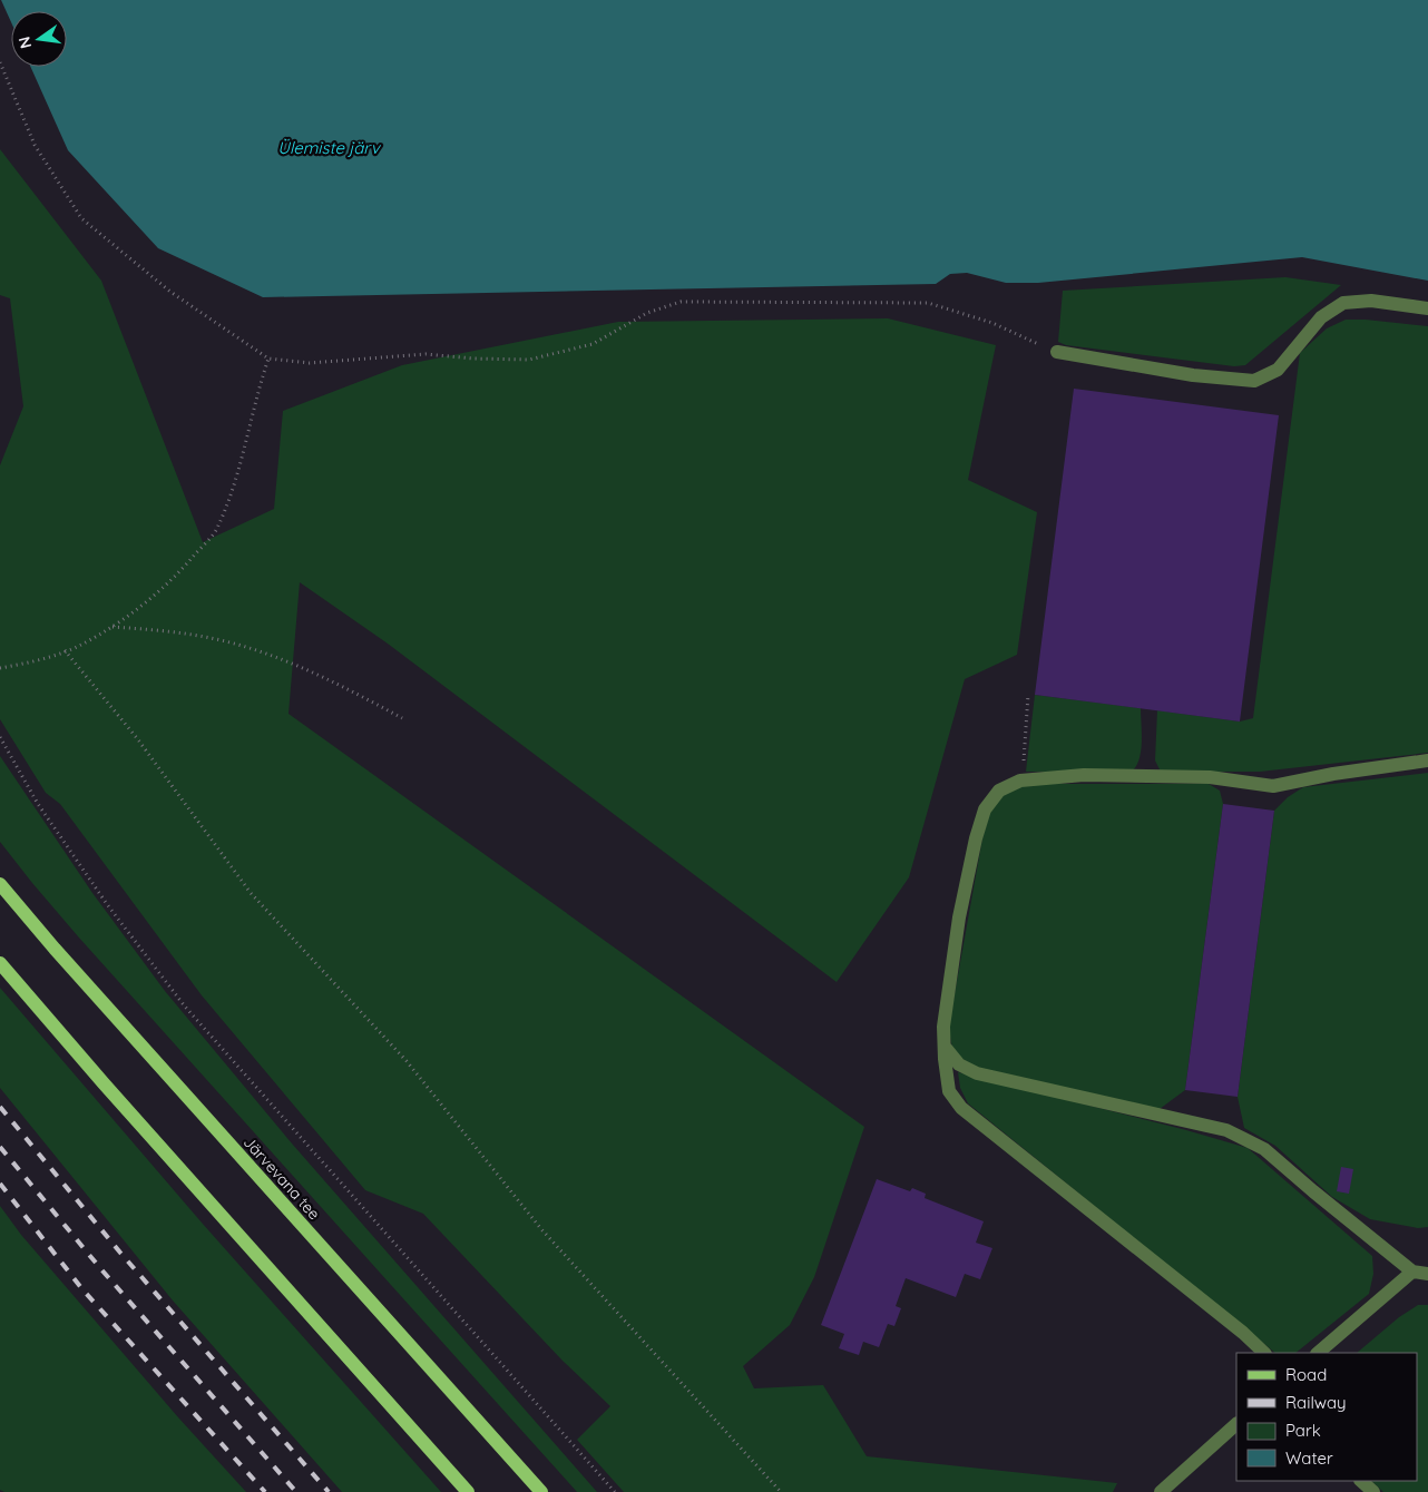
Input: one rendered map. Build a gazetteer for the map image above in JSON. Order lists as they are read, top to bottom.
{
  "streets": {
    "main road": ["Järvevana tee"]
  },
  "water": ["Ülemiste järv"],
  "legend": [
    "Road",
    "Railway",
    "Park",
    "Water"
  ],
  "north": "left"
}
